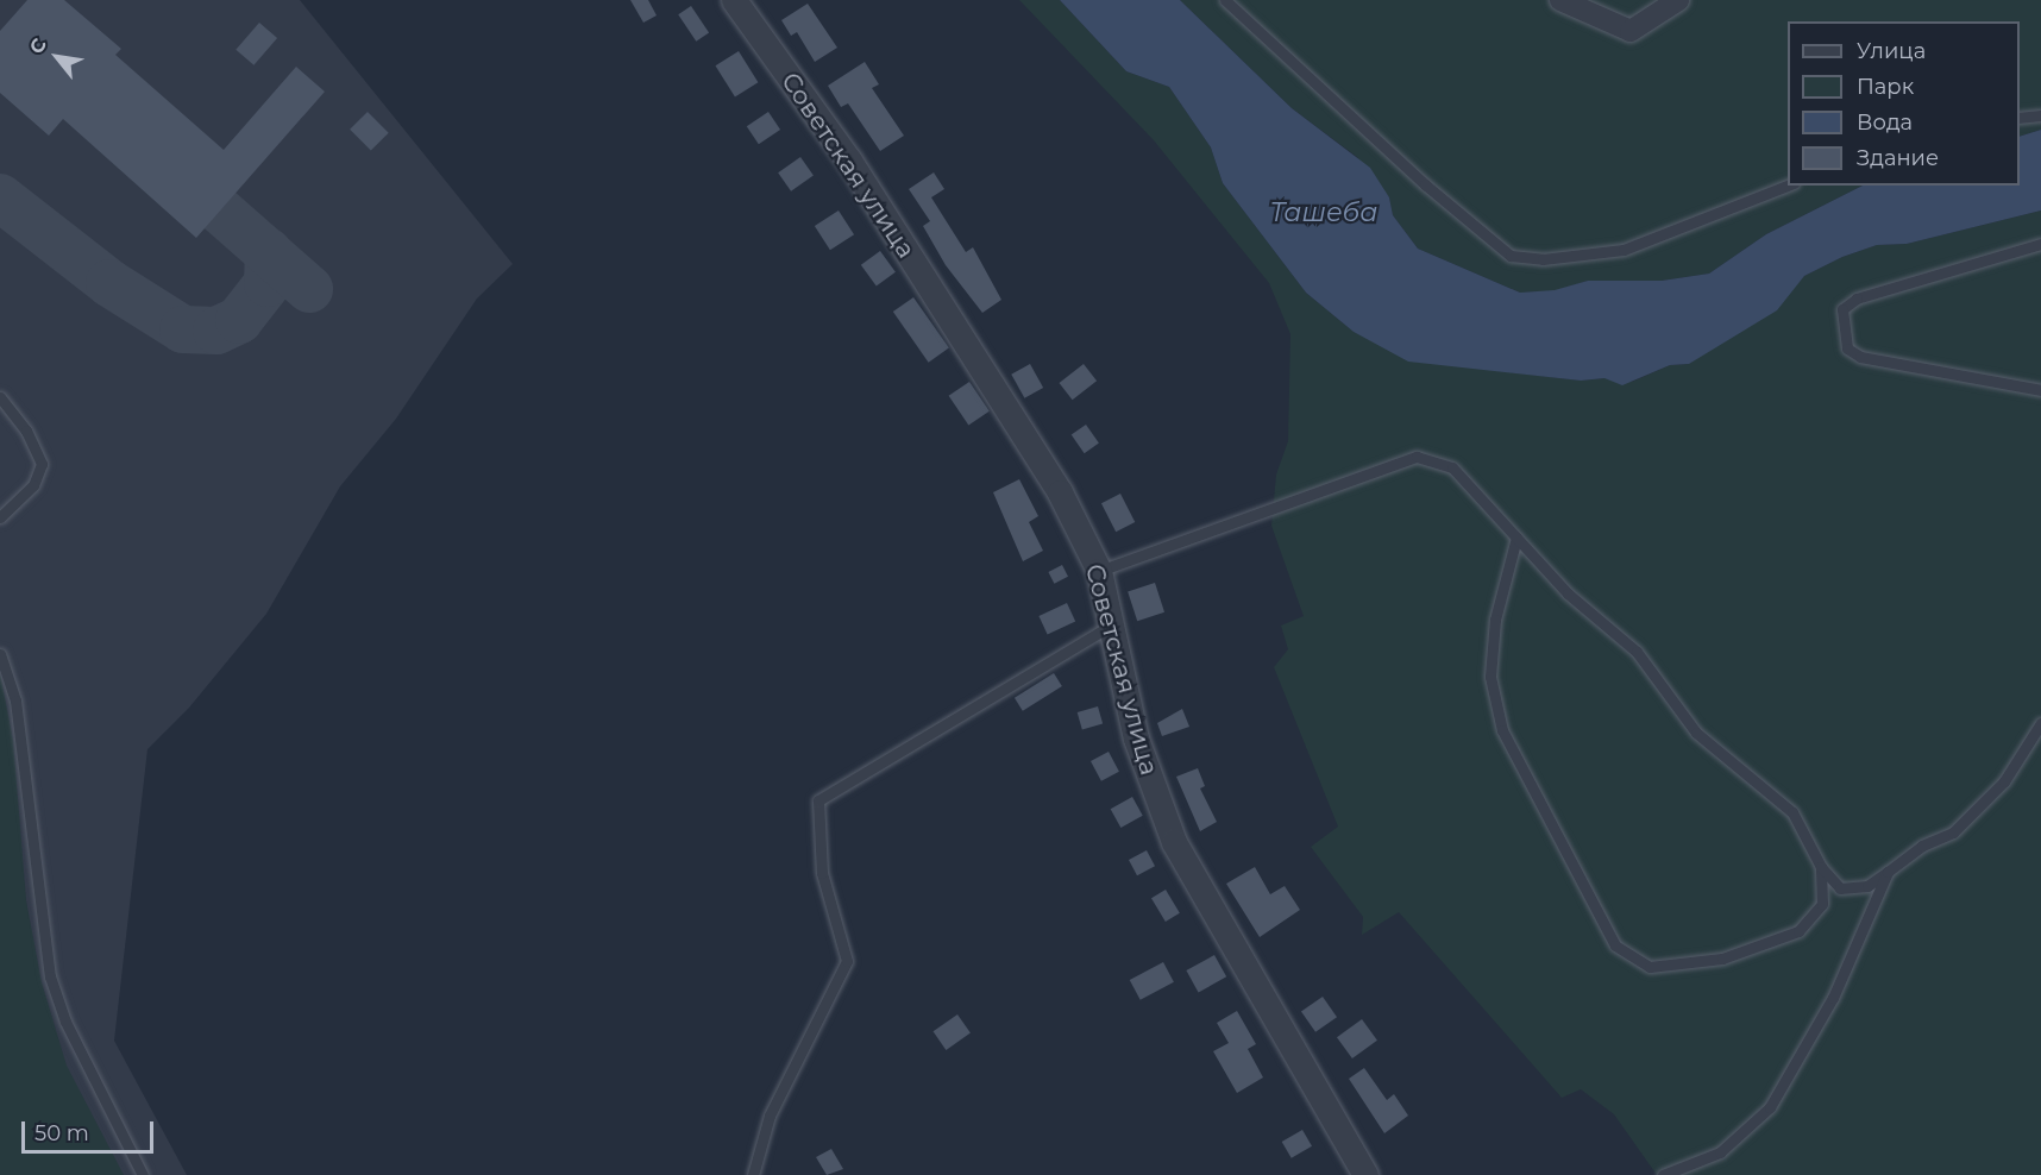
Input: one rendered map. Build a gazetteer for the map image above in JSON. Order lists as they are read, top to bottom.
{
  "streets": {
    "street": ["Советская улица"]
  },
  "water": ["Ташеба"],
  "legend": [
    "Улица",
    "Парк",
    "Вода",
    "Здание"
  ],
  "scale_bar": "50 m",
  "north": "top left"
}
